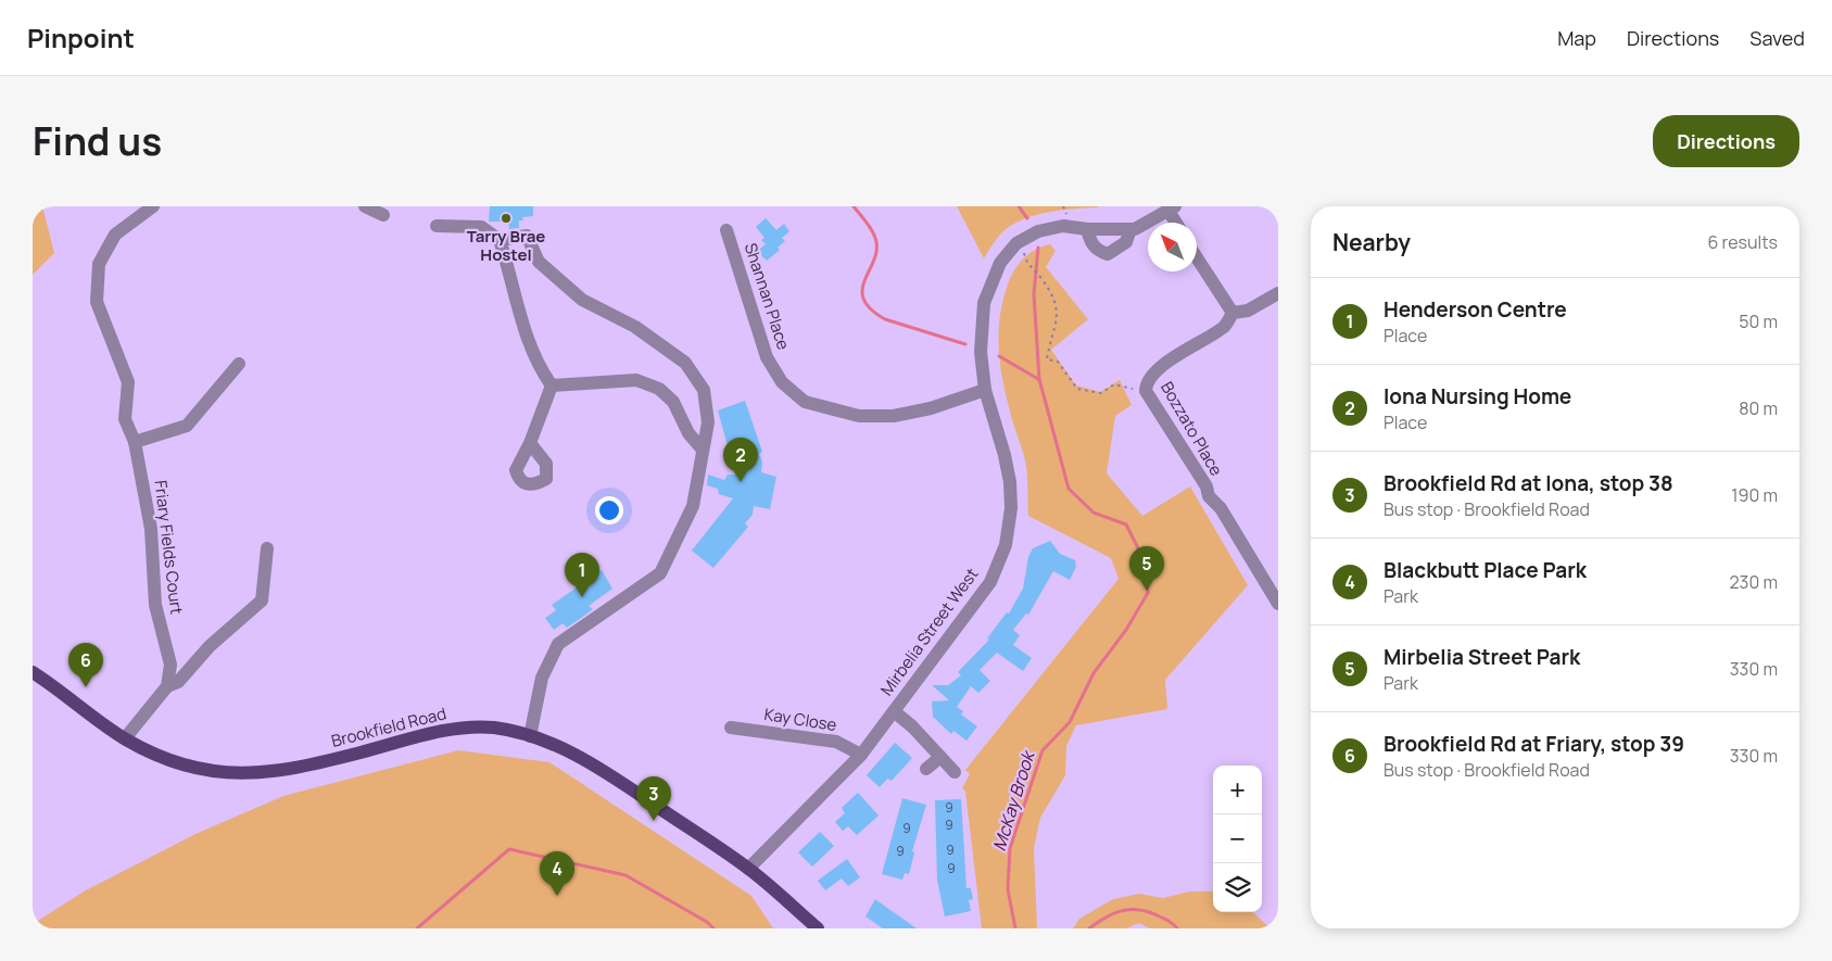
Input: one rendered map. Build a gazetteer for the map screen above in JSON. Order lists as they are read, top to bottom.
{
  "streets": {
    "main road": ["Brookfield Road"],
    "street": [
      "Shannan Place",
      "Bozzato Place",
      "Friary Fields Court",
      "Mirbelia Street West",
      "Kay Close"
    ]
  },
  "crossings": [
    ["Shannan Place", "Mirbelia Street West"],
    ["Mirbelia Street West", "Kay Close"],
    ["Mirbelia Street West", "Brookfield Road"]
  ],
  "water": ["McKay Brook"],
  "places": ["Tarry Brae Hostel"],
  "house_numbers": [
    "9",
    "9",
    "9",
    "9",
    "9",
    "9"
  ],
  "north": "top left",
  "page": {
    "header": "Pinpoint",
    "nav": ["Map", "Directions", "Saved"],
    "title": "Find us",
    "buttons": "Directions",
    "heading": ["Nearby", "6 results"],
    "list": [
      {
        "mark": "1",
        "name": "Henderson Centre",
        "note": "Place",
        "value": "50 m"
      },
      {
        "mark": "2",
        "name": "Iona Nursing Home",
        "note": "Place",
        "value": "80 m"
      },
      {
        "mark": "3",
        "name": "Brookfield Rd at Iona, stop 38",
        "note": "Bus stop · Brookfield Road",
        "value": "190 m"
      },
      {
        "mark": "4",
        "name": "Blackbutt Place Park",
        "note": "Park",
        "value": "230 m"
      },
      {
        "mark": "5",
        "name": "Mirbelia Street Park",
        "note": "Park",
        "value": "330 m"
      },
      {
        "mark": "6",
        "name": "Brookfield Rd at Friary, stop 39",
        "note": "Bus stop · Brookfield Road",
        "value": "330 m"
      }
    ],
    "pins": [
      "2",
      "5",
      "1",
      "6",
      "3",
      "4"
    ],
    "map_buttons": ["+", "−"]
  }
}
